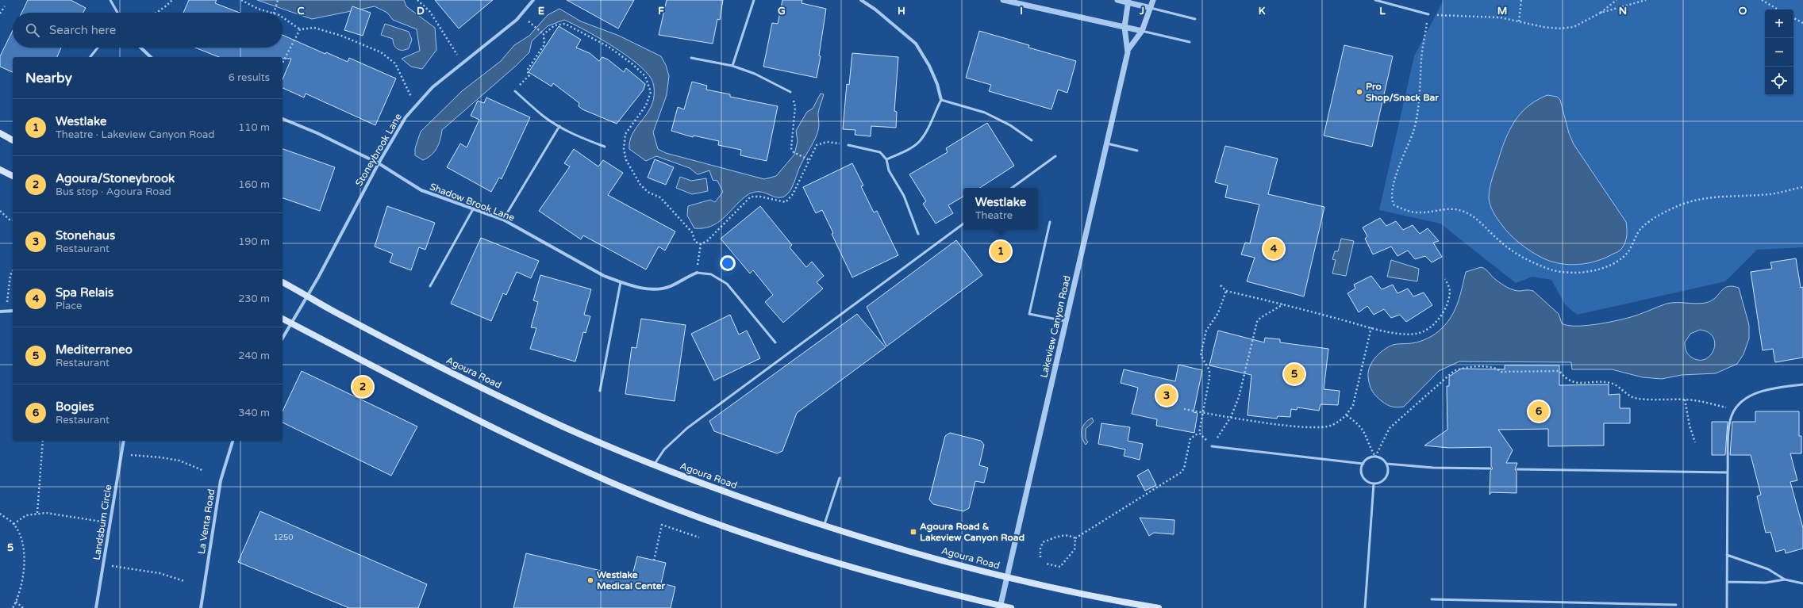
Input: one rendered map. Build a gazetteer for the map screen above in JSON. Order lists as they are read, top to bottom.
{
  "streets": {
    "main road": ["Agoura Road"],
    "street": [
      "Stoneybrook Lane",
      "Shadow Brook Lane",
      "Lakeview Canyon Road",
      "La Venta Road",
      "Landsburn Circle"
    ]
  },
  "crossings": [
    ["Stoneybrook Lane", "Shadow Brook Lane"],
    ["Stoneybrook Lane", "Agoura Road"],
    ["Lakeview Canyon Road", "Agoura Road"]
  ],
  "places": {
    "other": ["Pro Shop/Snack Bar", "Westlake Medical Center"],
    "transit": ["Agoura Road & Lakeview Canyon Road"]
  },
  "house_numbers": ["1250"],
  "page": {
    "map_buttons": ["+", "−"],
    "search": "Search here",
    "heading": ["Nearby", "6 results"],
    "list": [
      {
        "mark": "1",
        "name": "Westlake",
        "note": "Theatre · Lakeview Canyon Road",
        "value": "110 m"
      },
      {
        "mark": "2",
        "name": "Agoura/Stoneybrook",
        "note": "Bus stop · Agoura Road",
        "value": "160 m"
      },
      {
        "mark": "3",
        "name": "Stonehaus",
        "note": "Restaurant",
        "value": "190 m"
      },
      {
        "mark": "4",
        "name": "Spa Relais",
        "note": "Place",
        "value": "230 m"
      },
      {
        "mark": "5",
        "name": "Mediterraneo",
        "note": "Restaurant",
        "value": "240 m"
      },
      {
        "mark": "6",
        "name": "Bogies",
        "note": "Restaurant",
        "value": "340 m"
      }
    ],
    "popup": ["Westlake", "Theatre"],
    "pins": [
      "4",
      "1",
      "5",
      "2",
      "3",
      "6"
    ]
  },
  "grid": {
    "columns": [
      "C",
      "D",
      "E",
      "F",
      "G",
      "H",
      "I",
      "J",
      "K",
      "L",
      "M",
      "N",
      "O"
    ],
    "rows": ["5"]
  }
}
